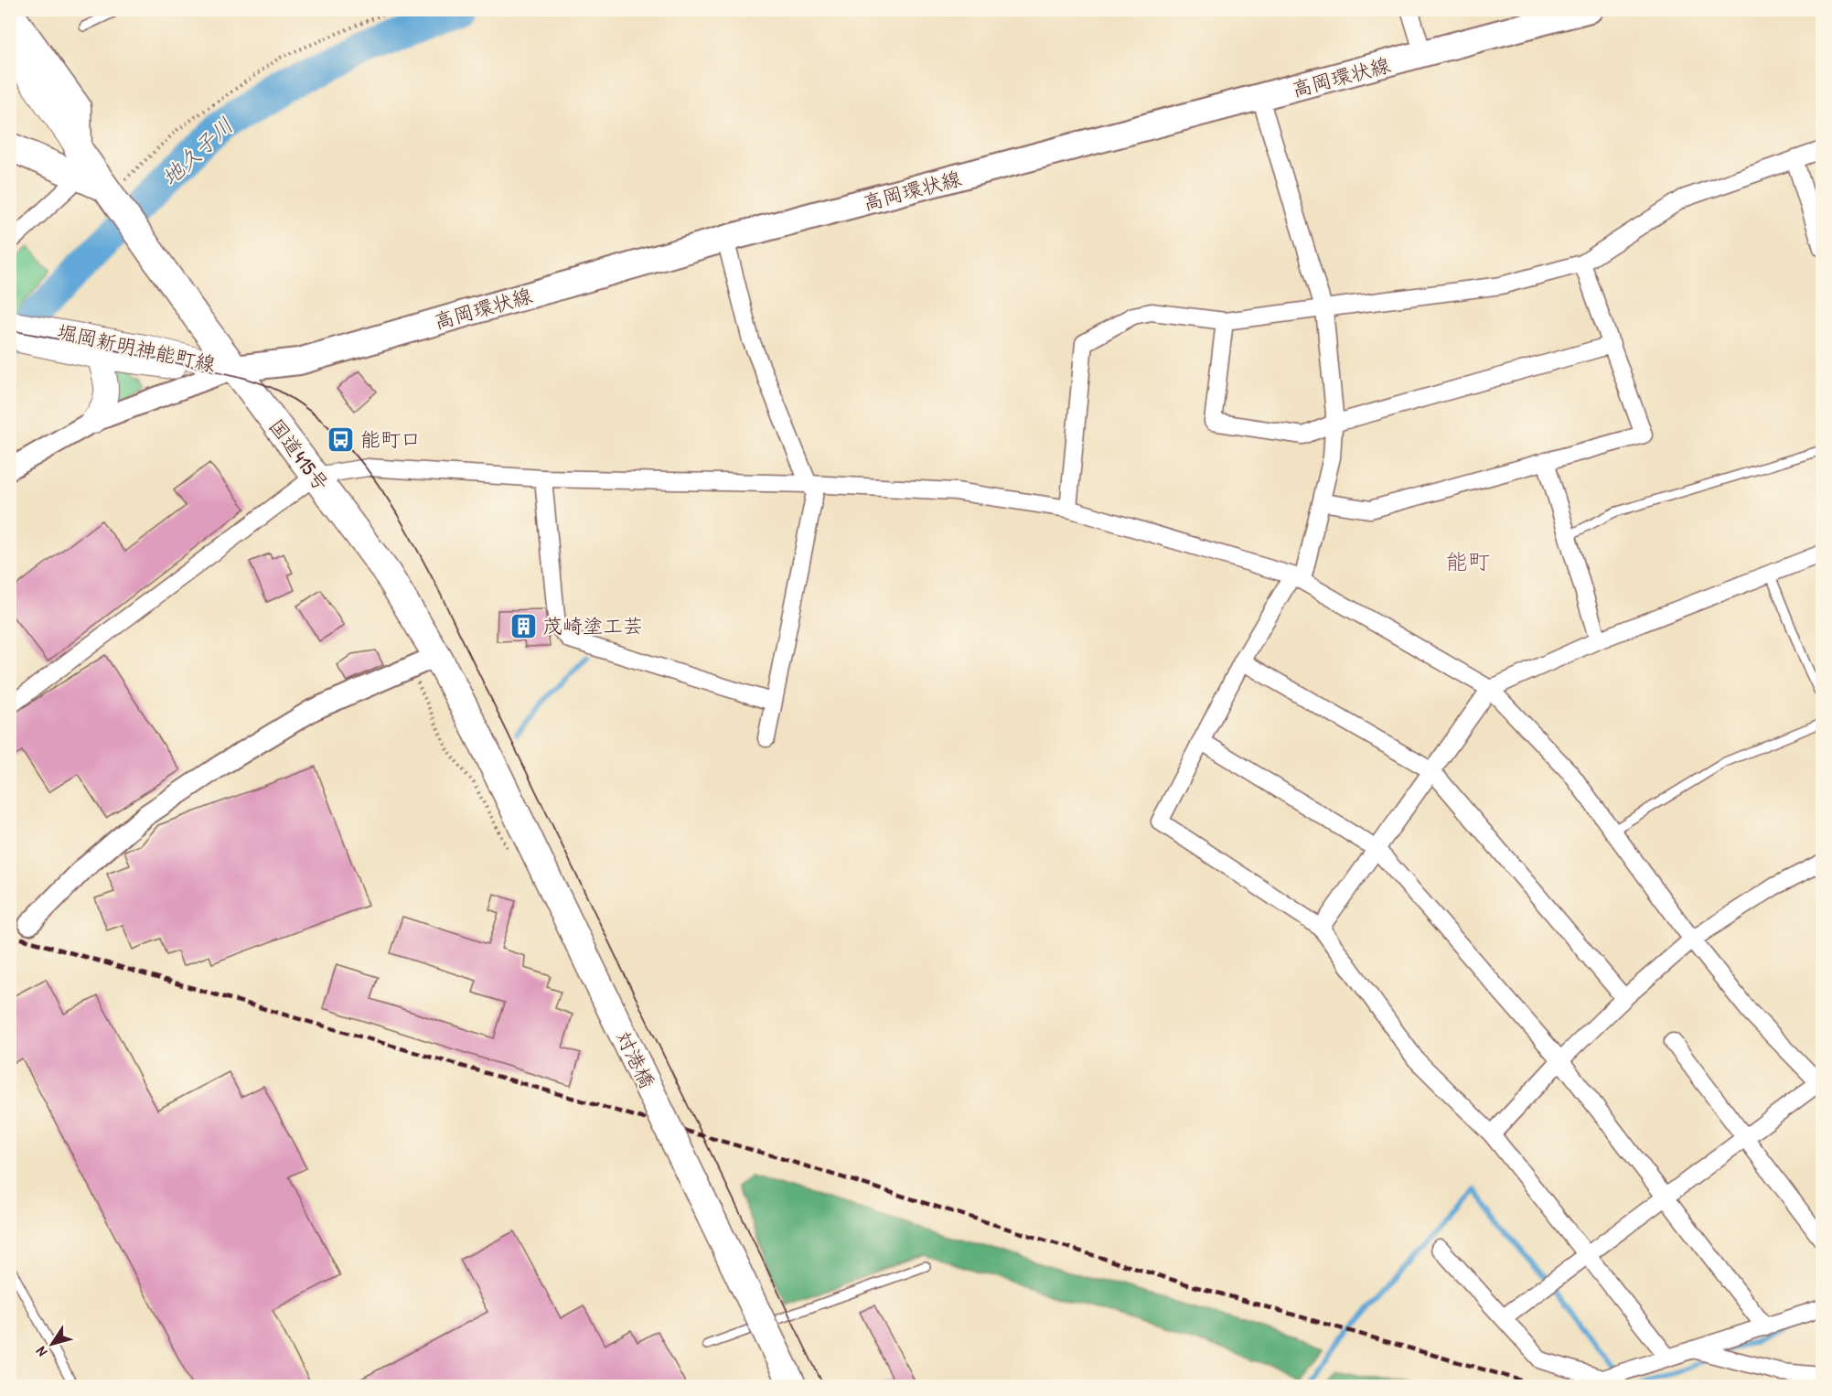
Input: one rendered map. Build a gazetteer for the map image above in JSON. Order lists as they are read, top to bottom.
{
  "streets": {
    "highway": ["国道415号", "対港橋"],
    "main road": ["高岡環状線", "堀岡新明神能町線"]
  },
  "crossings": [
    ["高岡環状線", "堀岡新明神能町線"],
    ["高岡環状線", "国道415号"],
    ["堀岡新明神能町線", "国道415号"],
    ["国道415号", "対港橋"]
  ],
  "districts": ["能町"],
  "water": ["地久子川"],
  "places": {
    "bus stop": ["能町口"],
    "building": ["茂崎塗工芸"]
  },
  "north": "bottom left"
}
